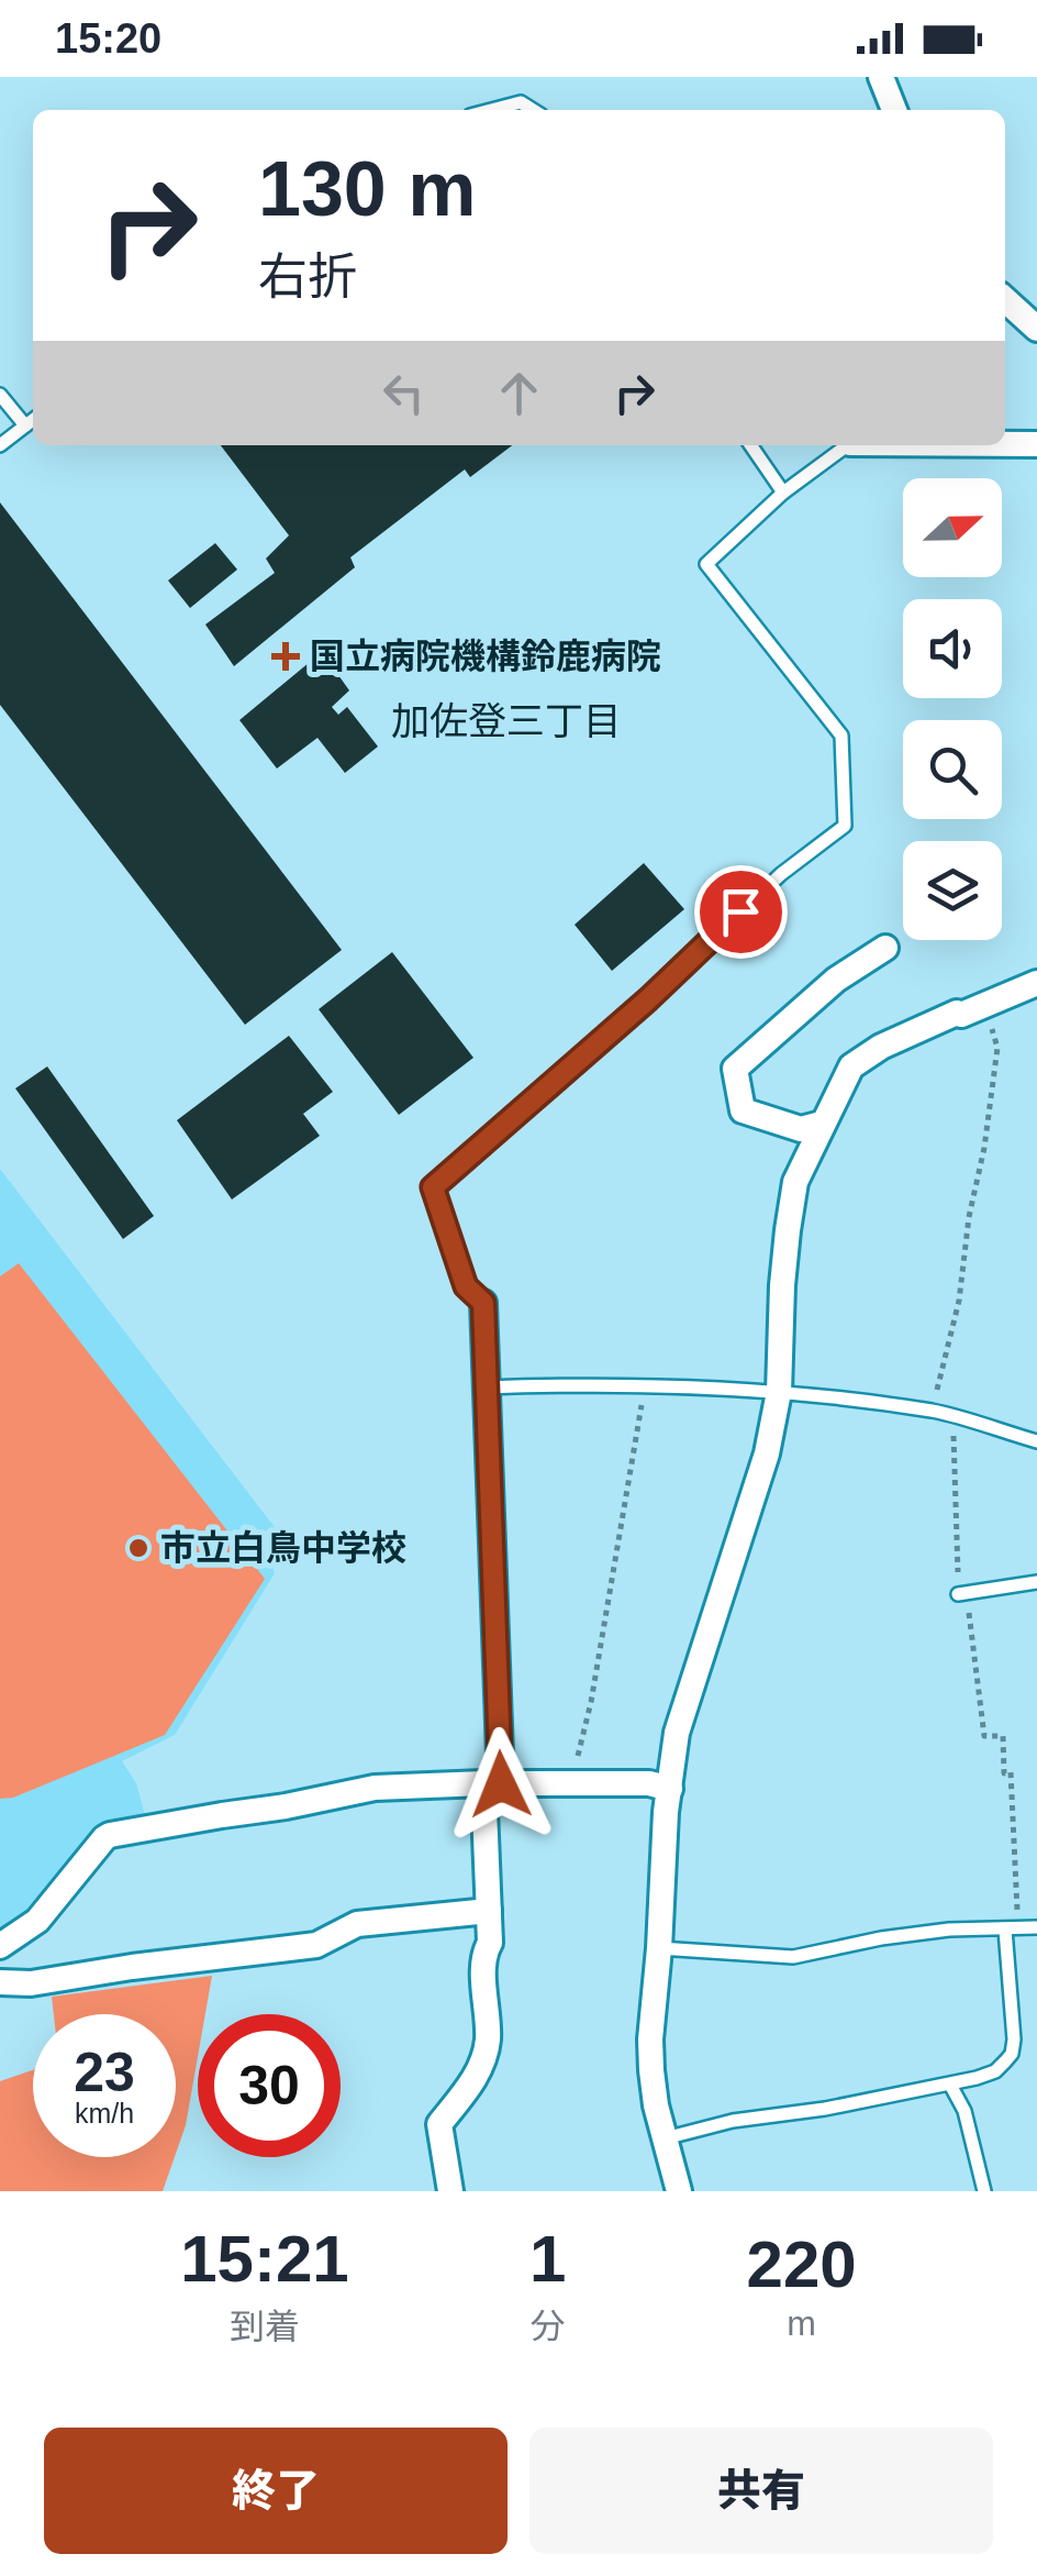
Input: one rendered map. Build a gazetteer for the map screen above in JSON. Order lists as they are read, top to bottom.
{
  "districts": ["加佐登三丁目"],
  "places": {
    "health": ["国立病院機構鈴鹿病院"],
    "other": ["市立白鳥中学校"]
  },
  "north": "right",
  "page": {
    "status": "15:20",
    "turn": ["130 m", "右折"],
    "speed": "23 km/h",
    "limit": "30",
    "eta": [
      "15:21",
      "到着",
      "1",
      "分",
      "220",
      "m"
    ],
    "buttons": ["終了", "共有"]
  }
}
